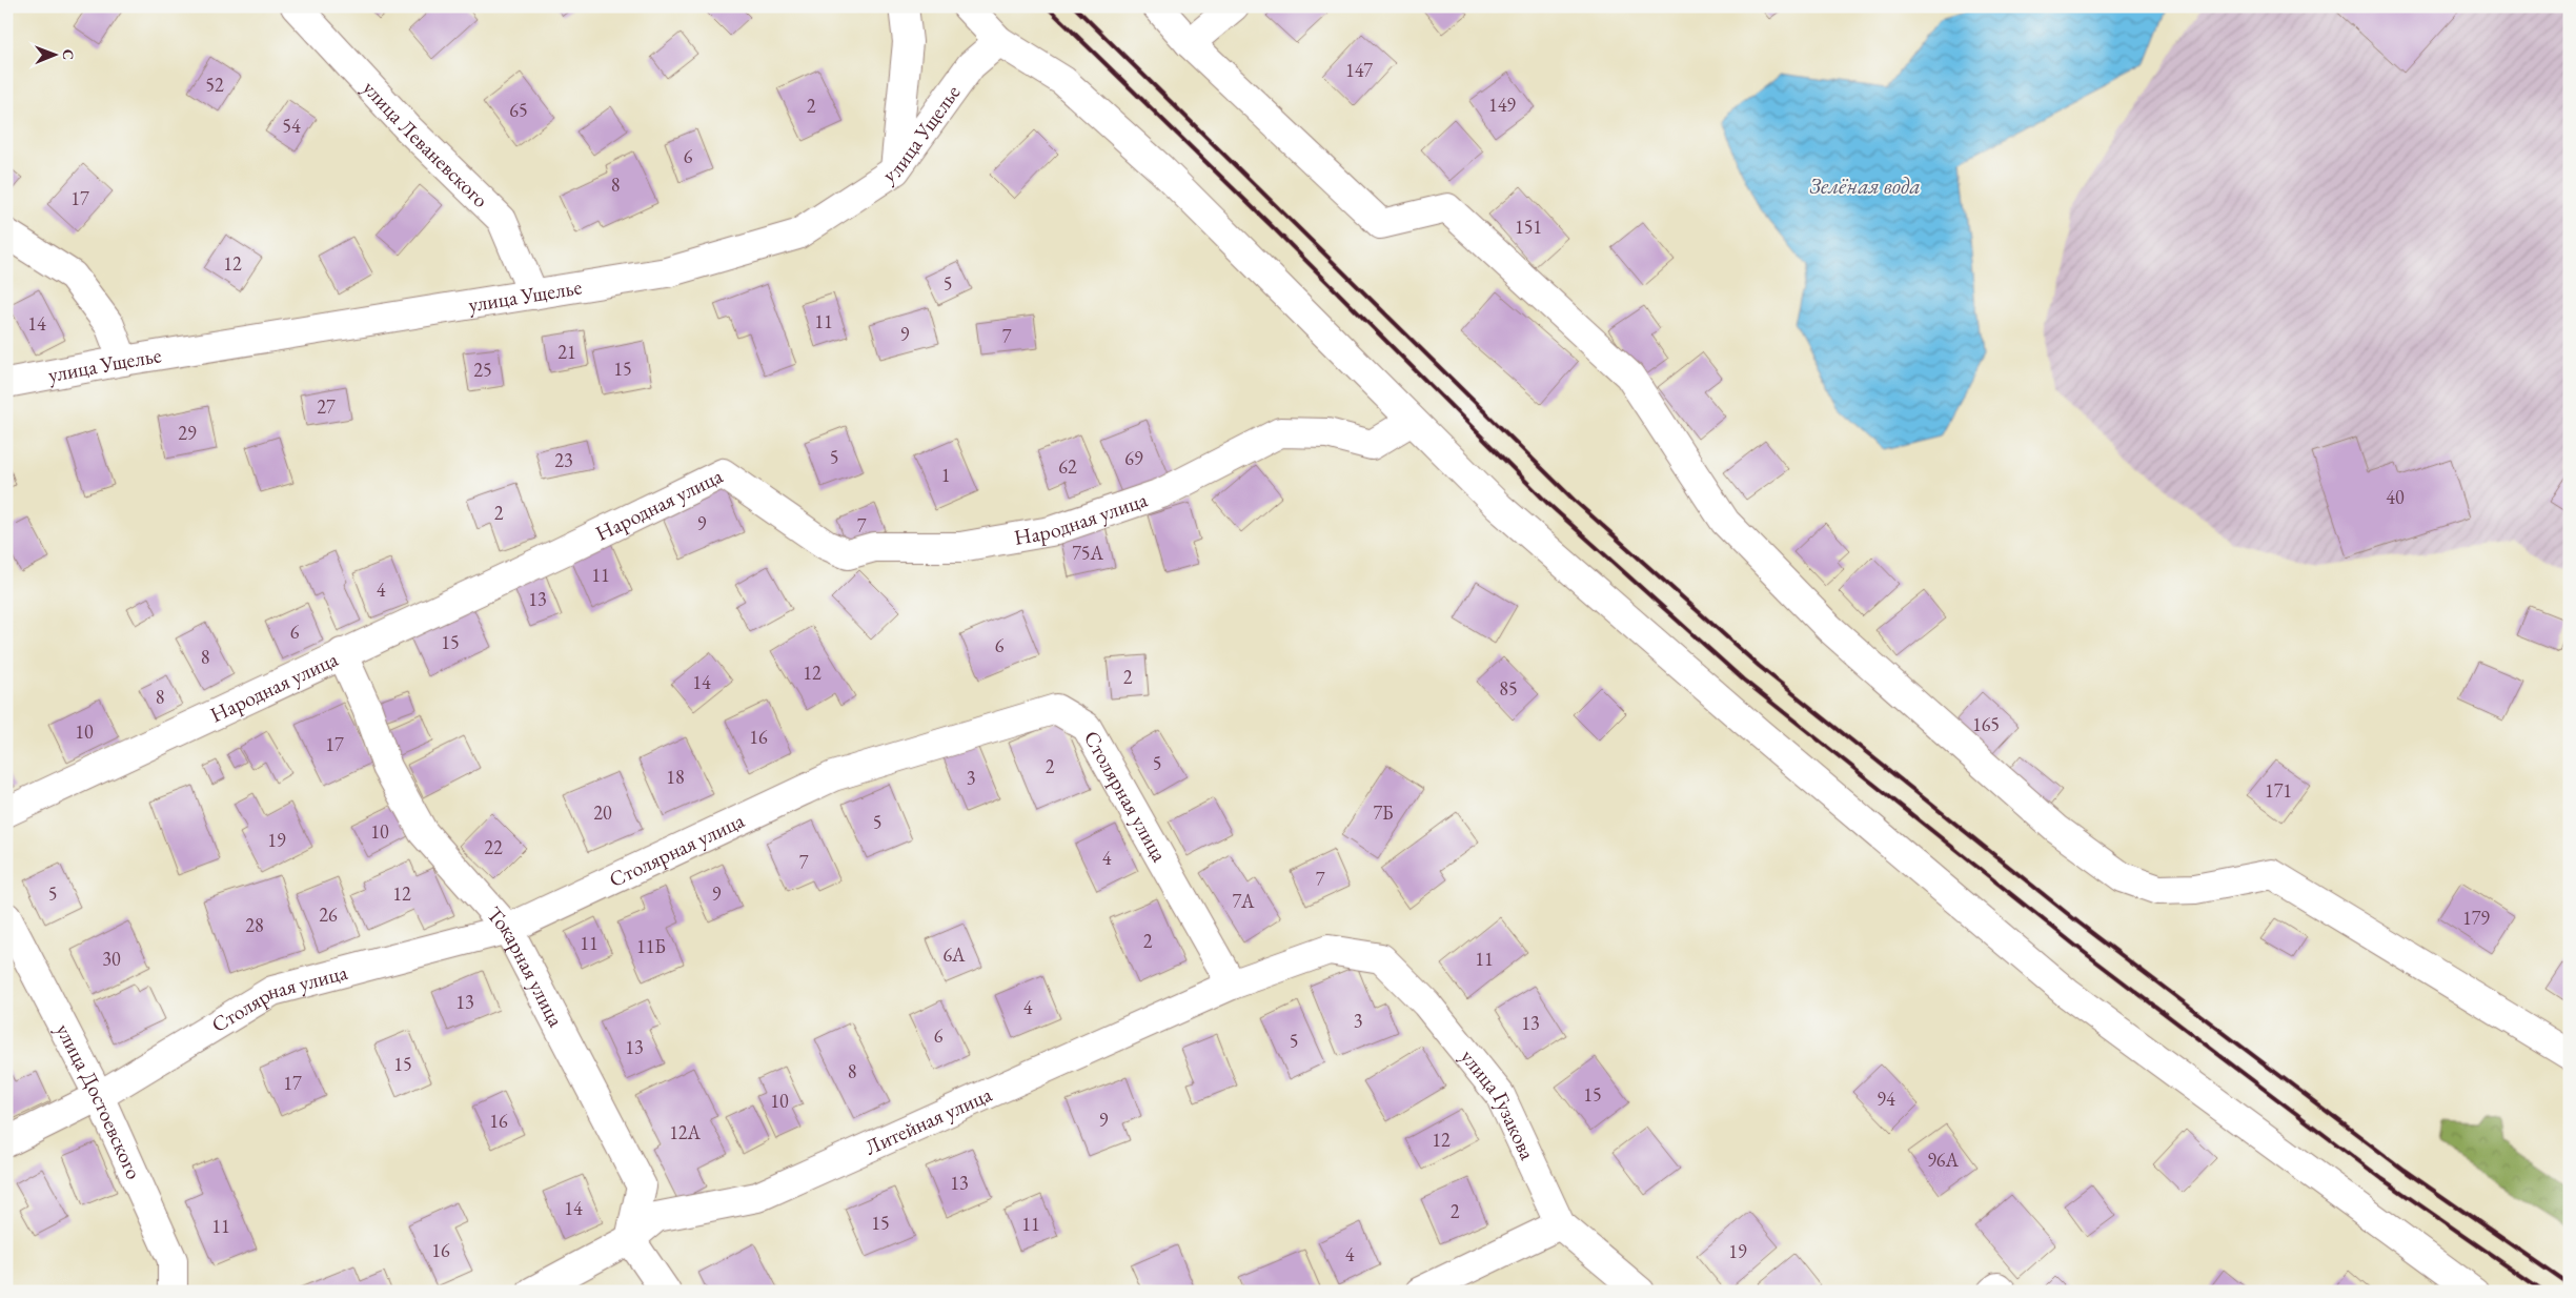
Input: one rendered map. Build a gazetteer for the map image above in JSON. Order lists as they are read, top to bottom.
{
  "streets": {
    "street": [
      "улица Ущелье",
      "улица Леваневского",
      "Народная улица",
      "Столярная улица",
      "Токарная улица",
      "улица Достоевского",
      "улица Гузакова",
      "Литейная улица"
    ]
  },
  "crossings": [
    ["улица Ущелье", "улица Леваневского"],
    ["Народная улица", "Токарная улица"],
    ["Столярная улица", "Токарная улица"],
    ["Столярная улица", "улица Достоевского"],
    ["Столярная улица", "Литейная улица"],
    ["Токарная улица", "Литейная улица"],
    ["улица Гузакова", "Литейная улица"]
  ],
  "water": ["Зелёная вода"],
  "house_numbers": [
    "147",
    "52",
    "149",
    "2",
    "65",
    "54",
    "6",
    "8",
    "17",
    "151",
    "12",
    "5",
    "11",
    "14",
    "9",
    "7",
    "21",
    "15",
    "25",
    "27",
    "29",
    "5",
    "69",
    "23",
    "62",
    "1",
    "40",
    "2",
    "9",
    "7",
    "75А",
    "11",
    "4",
    "13",
    "6",
    "15",
    "6",
    "8",
    "12",
    "2",
    "14",
    "85",
    "8",
    "165",
    "10",
    "16",
    "17",
    "5",
    "2",
    "18",
    "3",
    "171",
    "20",
    "7Б",
    "5",
    "10",
    "19",
    "22",
    "4",
    "7",
    "7",
    "5",
    "12",
    "9",
    "7А",
    "26",
    "179",
    "28",
    "2",
    "11",
    "11Б",
    "6А",
    "30",
    "11",
    "13",
    "4",
    "3",
    "13",
    "6",
    "5",
    "13",
    "15",
    "8",
    "17",
    "15",
    "94",
    "10",
    "9",
    "16",
    "12А",
    "12",
    "96А",
    "13",
    "14",
    "2",
    "15",
    "11",
    "11",
    "16",
    "19",
    "4"
  ],
  "north": "right"
}
